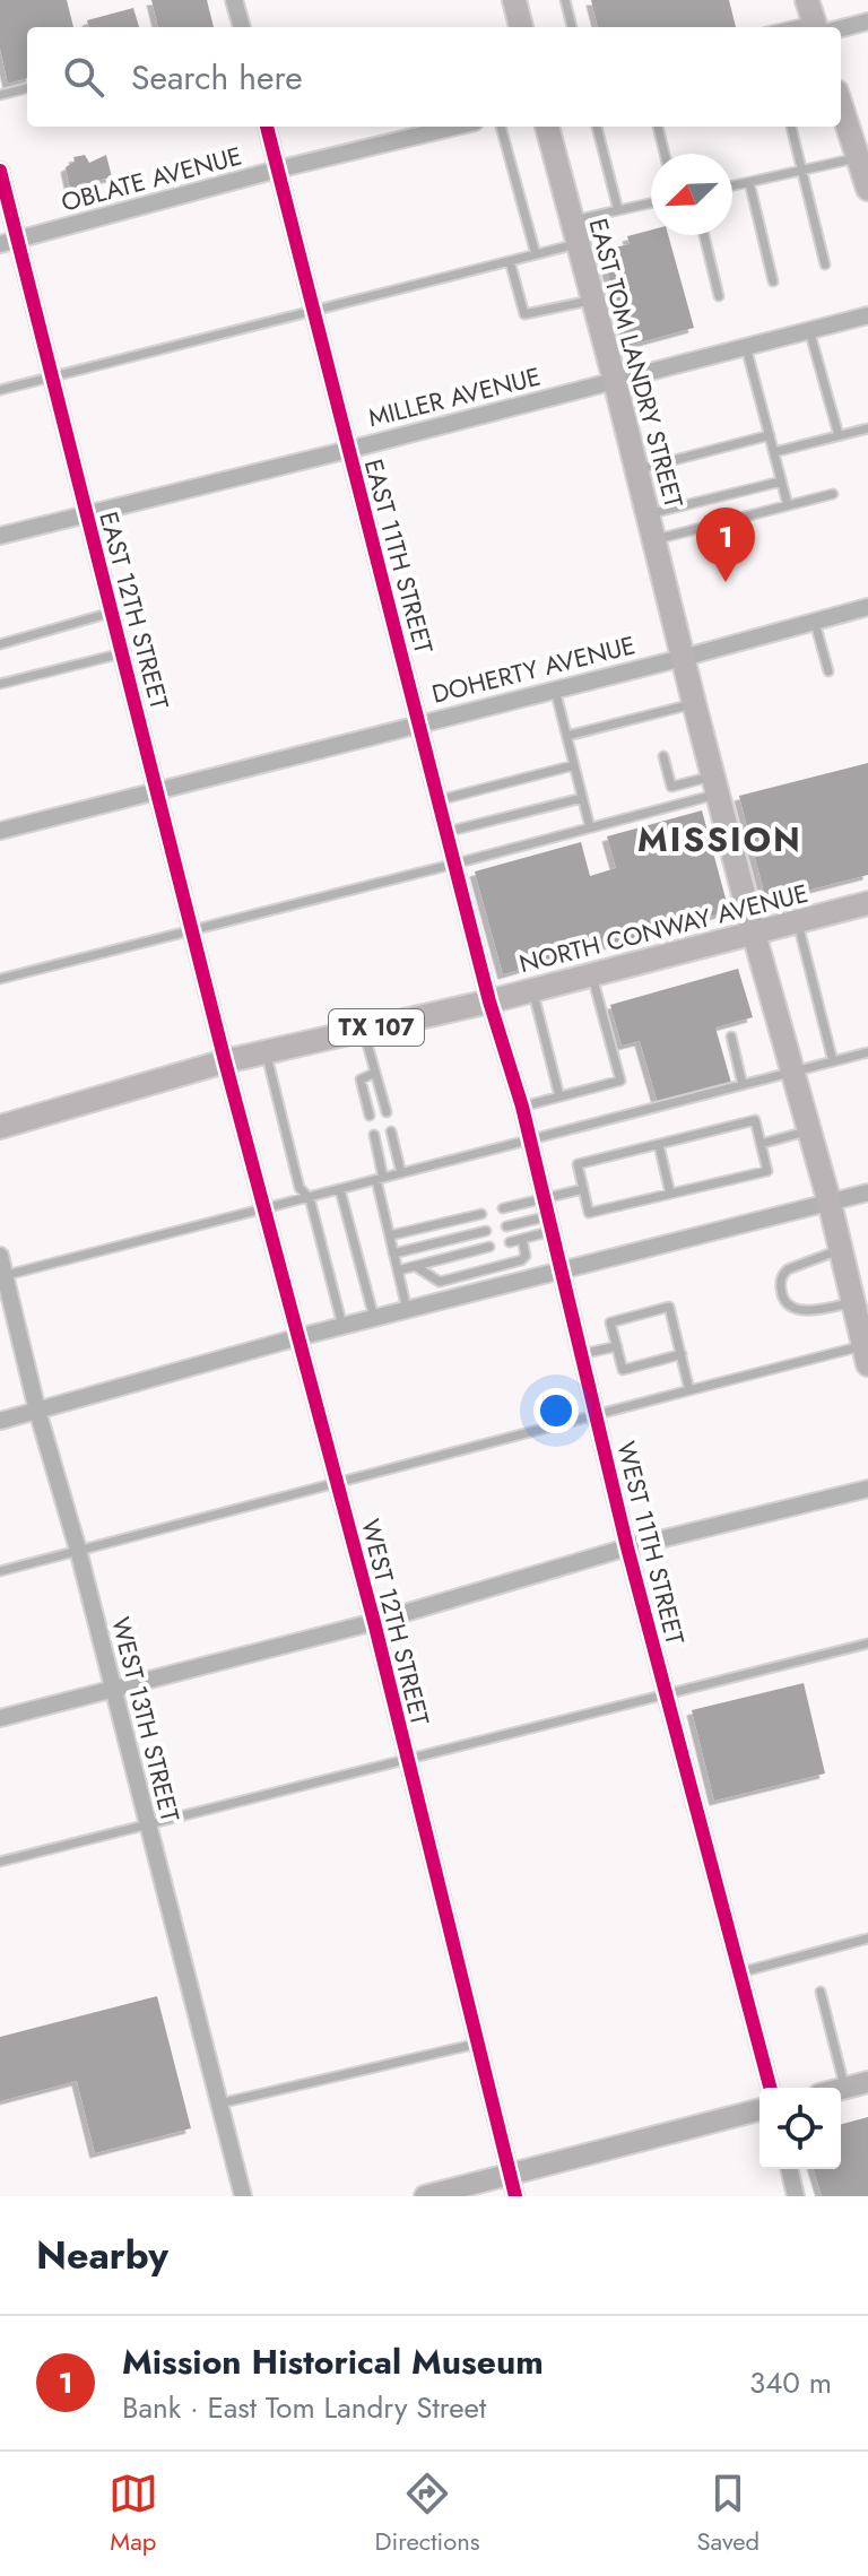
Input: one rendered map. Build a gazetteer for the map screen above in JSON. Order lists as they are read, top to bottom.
{
  "streets": {
    "main road": ["EAST TOM LANDRY STREET", "NORTH CONWAY AVENUE", "TX 107"],
    "street": [
      "OBLATE AVENUE",
      "MILLER AVENUE",
      "EAST 11TH STREET",
      "EAST 12TH STREET",
      "DOHERTY AVENUE",
      "WEST 11TH STREET",
      "WEST 12TH STREET",
      "WEST 13TH STREET"
    ]
  },
  "crossings": [
    ["OBLATE AVENUE", "EAST 11TH STREET"],
    ["OBLATE AVENUE", "EAST 12TH STREET"],
    ["EAST TOM LANDRY STREET", "MILLER AVENUE"],
    ["EAST TOM LANDRY STREET", "DOHERTY AVENUE"],
    ["EAST TOM LANDRY STREET", "NORTH CONWAY AVENUE"],
    ["MILLER AVENUE", "EAST 11TH STREET"],
    ["MILLER AVENUE", "EAST 12TH STREET"],
    ["EAST 11TH STREET", "DOHERTY AVENUE"],
    ["EAST 11TH STREET", "NORTH CONWAY AVENUE"],
    ["EAST 11TH STREET", "WEST 11TH STREET"],
    ["EAST 12TH STREET", "DOHERTY AVENUE"],
    ["EAST 12TH STREET", "NORTH CONWAY AVENUE"],
    ["EAST 12TH STREET", "WEST 12TH STREET"],
    ["NORTH CONWAY AVENUE", "WEST 11TH STREET"],
    ["NORTH CONWAY AVENUE", "WEST 12TH STREET"]
  ],
  "districts": ["MISSION"],
  "north": "bottom left",
  "page": {
    "search": "Search here",
    "pins": "1",
    "heading": "Nearby",
    "list": [
      {
        "mark": "1",
        "name": "Mission Historical Museum",
        "note": "Bank · East Tom Landry Street",
        "value": "340 m"
      }
    ],
    "nav": ["Map", "Directions", "Saved"]
  }
}
